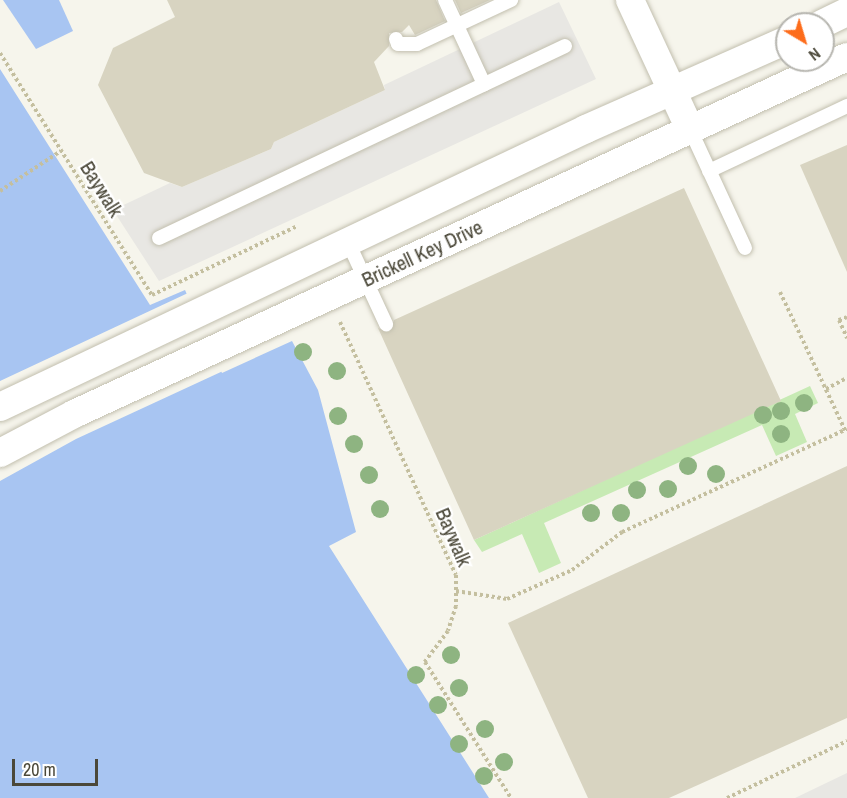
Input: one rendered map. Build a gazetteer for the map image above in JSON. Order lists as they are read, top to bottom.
{
  "streets": {
    "street": ["Brickell Key Drive"],
    "path": ["Baywalk"]
  },
  "scale_bar": "20 m",
  "north": "bottom right"
}
